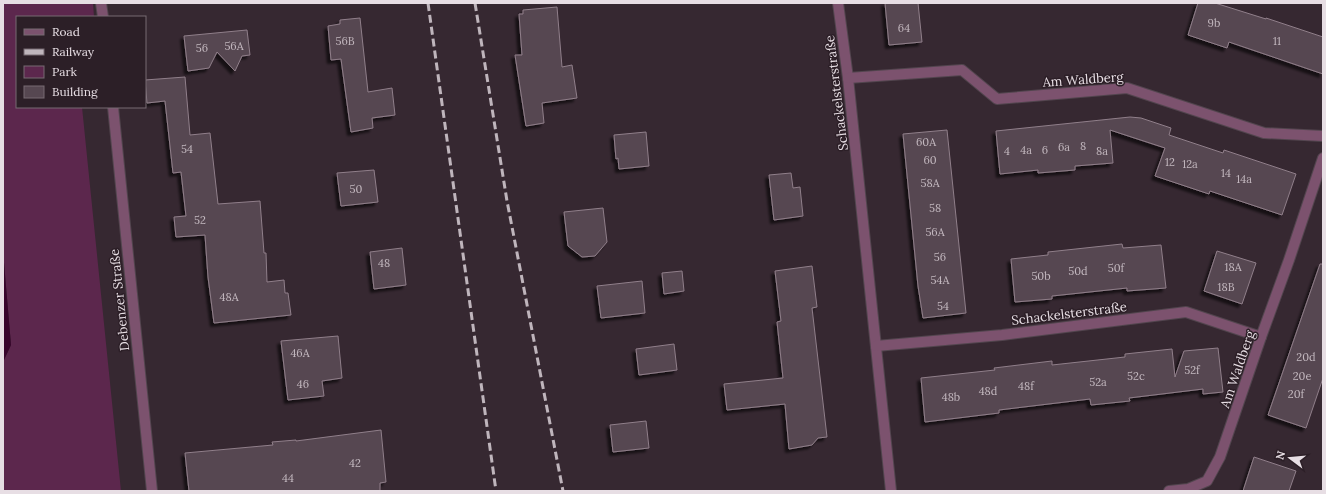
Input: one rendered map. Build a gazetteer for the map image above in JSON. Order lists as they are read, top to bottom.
{
  "streets": {
    "street": ["Am Waldberg", "Schackelsterstraße", "Debenzer Straße"]
  },
  "crossings": [
    ["Am Waldberg", "Schackelsterstraße"]
  ],
  "house_numbers": [
    "9b",
    "64",
    "56B",
    "11",
    "56A",
    "56",
    "60A",
    "8",
    "6a",
    "54",
    "4a",
    "6",
    "4",
    "8a",
    "60",
    "12",
    "12a",
    "14",
    "14a",
    "58A",
    "50",
    "58",
    "52",
    "56A",
    "56",
    "48",
    "18A",
    "50f",
    "50d",
    "50b",
    "54A",
    "18B",
    "48A",
    "54",
    "46A",
    "20d",
    "52f",
    "52c",
    "20e",
    "52a",
    "46",
    "48f",
    "48d",
    "20f",
    "48b",
    "42",
    "44"
  ],
  "legend": [
    "Road",
    "Railway",
    "Park",
    "Building"
  ],
  "north": "left"
}
